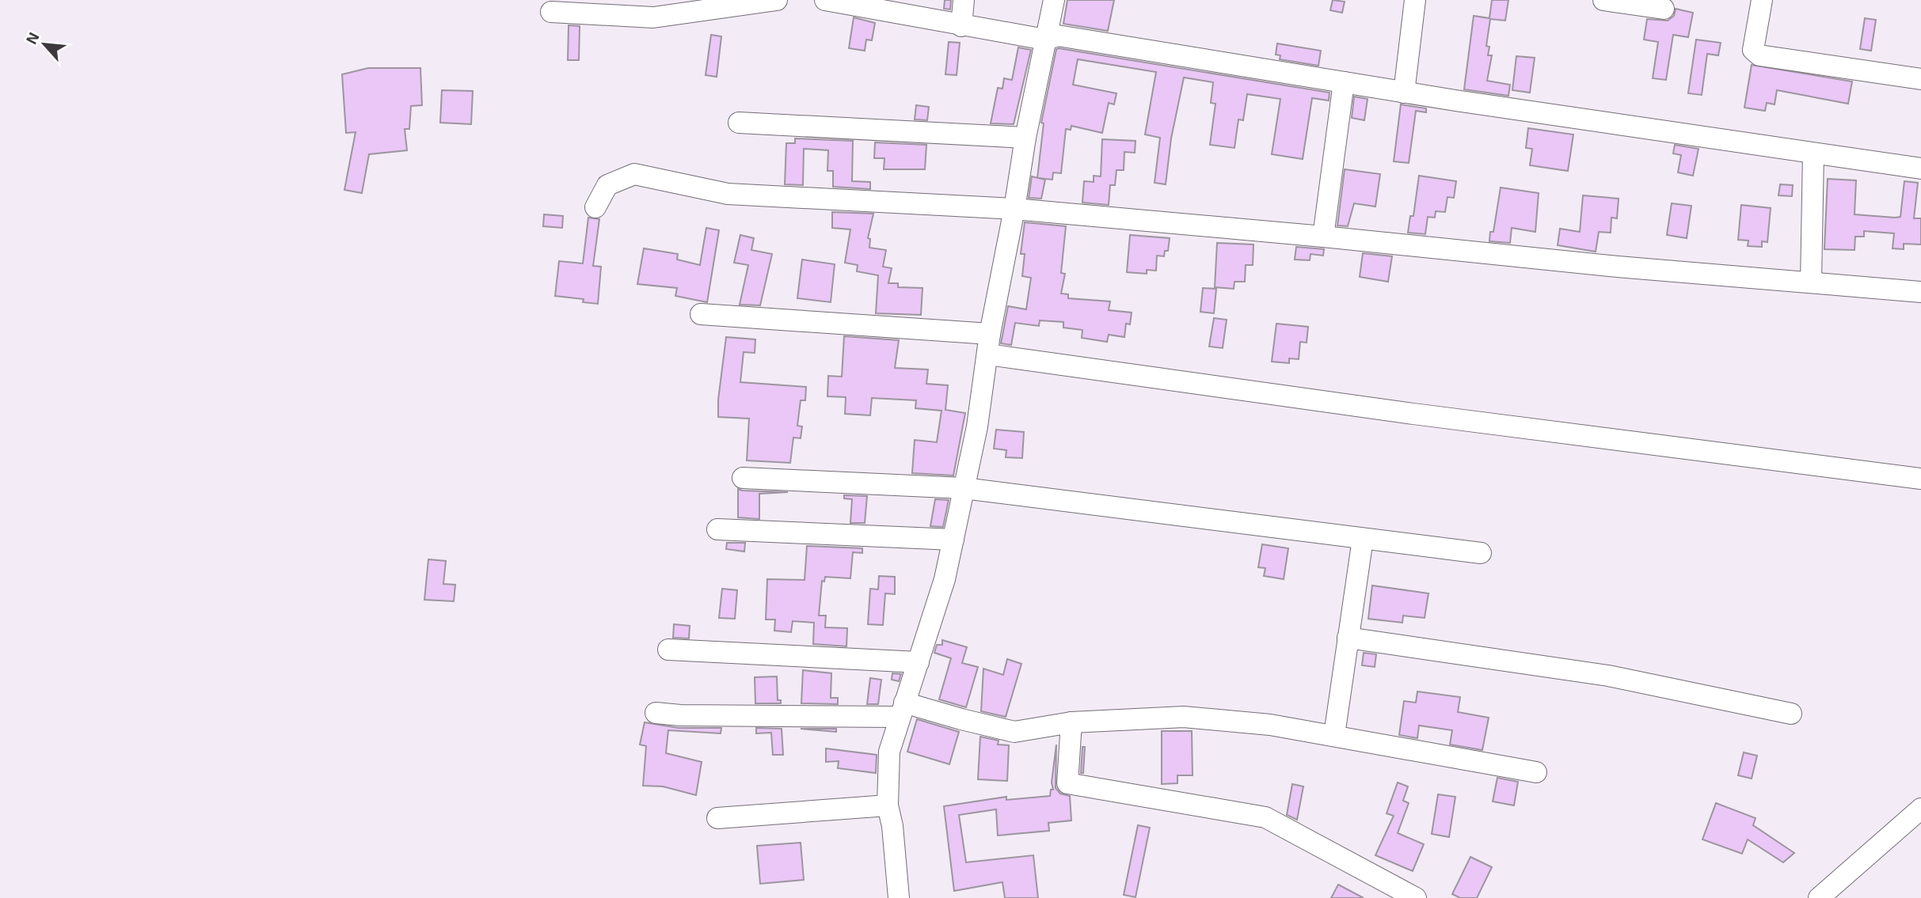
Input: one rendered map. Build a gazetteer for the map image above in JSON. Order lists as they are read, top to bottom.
{
  "north": "top left"
}
